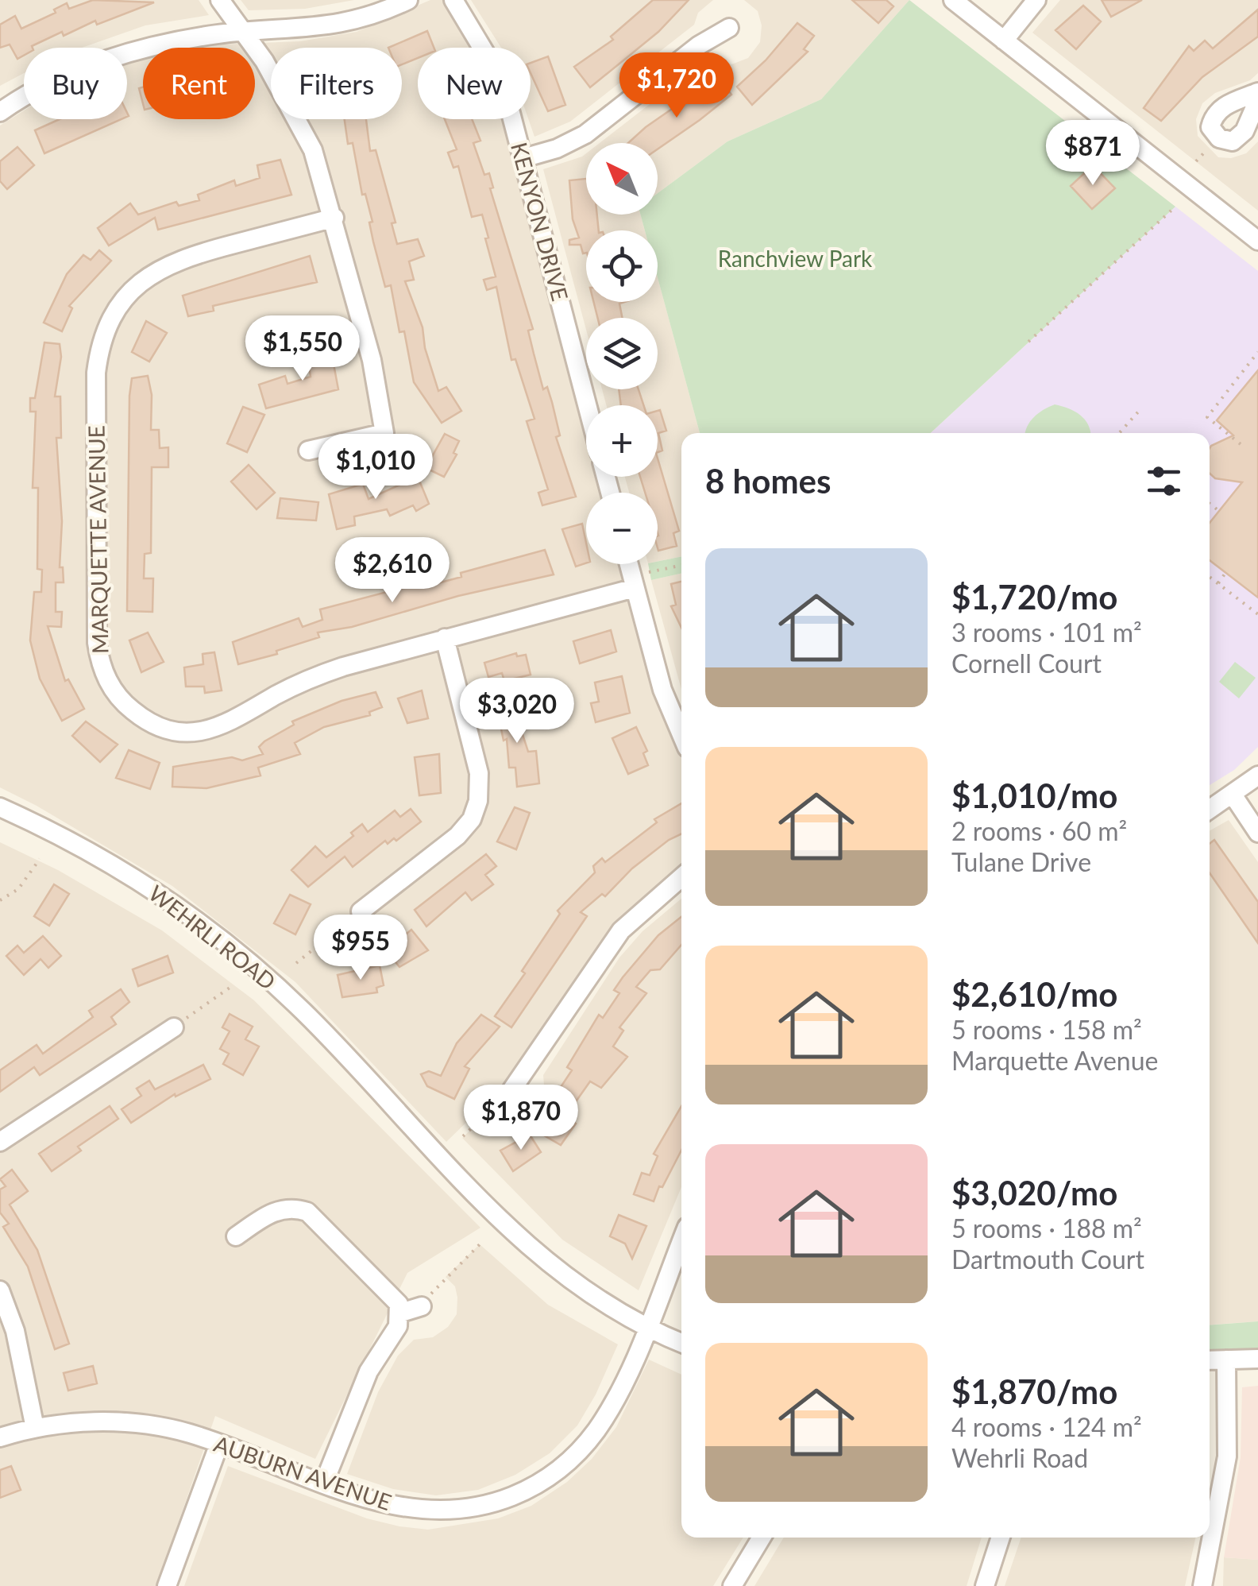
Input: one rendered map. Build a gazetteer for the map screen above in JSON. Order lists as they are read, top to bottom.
{
  "streets": {
    "street": [
      "KENYON DRIVE",
      "MARQUETTE AVENUE",
      "WEHRLI ROAD",
      "AUBURN AVENUE"
    ]
  },
  "crossings": [
    ["WEHRLI ROAD", "AUBURN AVENUE"]
  ],
  "parks": ["Ranchview Park"],
  "north": "top left",
  "page": {
    "chip": [
      "Buy",
      "Rent",
      "Filters",
      "New"
    ],
    "price": [
      "$1,720",
      "$871",
      "$1,550",
      "$1,010",
      "$2,610",
      "$3,020",
      "$955",
      "$1,870"
    ],
    "map_buttons": ["+", "−"],
    "heading": "8 homes",
    "list": [
      {
        "name": "$1,720/mo",
        "note": "3 rooms · 101 m² · Cornell Court"
      },
      {
        "name": "$1,010/mo",
        "note": "2 rooms · 60 m² · Tulane Drive"
      },
      {
        "name": "$2,610/mo",
        "note": "5 rooms · 158 m² · Marquette Avenue"
      },
      {
        "name": "$3,020/mo",
        "note": "5 rooms · 188 m² · Dartmouth Court"
      },
      {
        "name": "$1,870/mo",
        "note": "4 rooms · 124 m² · Wehrli Road"
      }
    ]
  }
}
